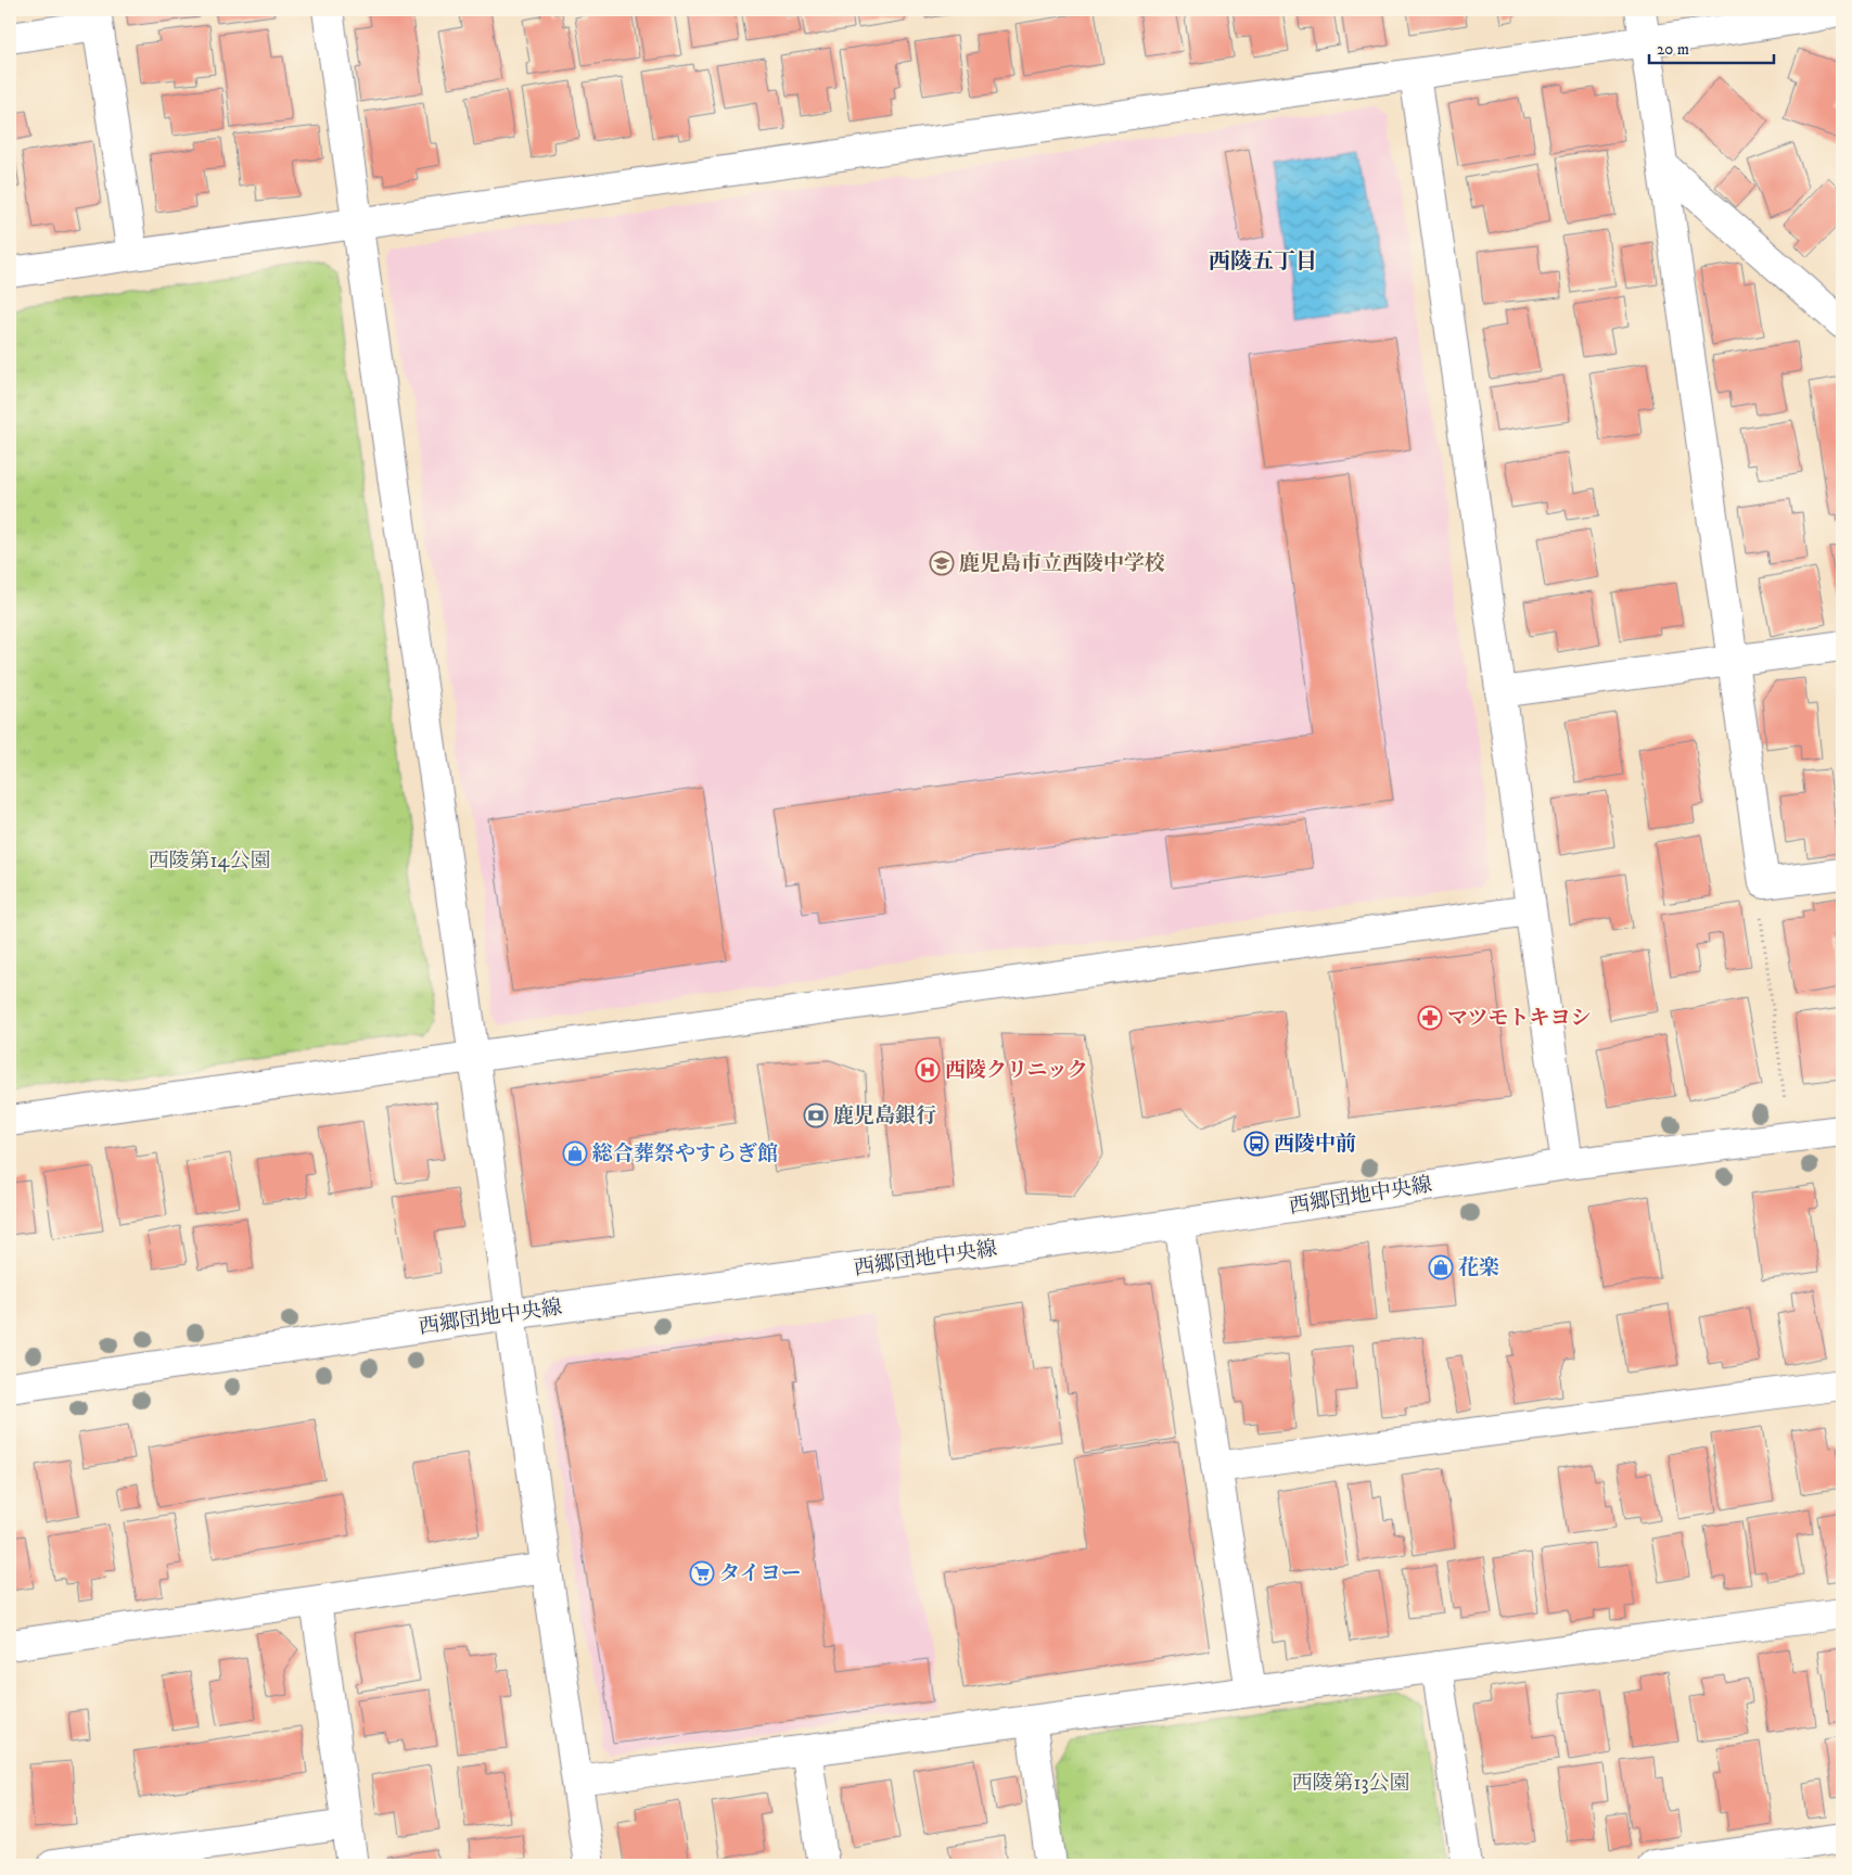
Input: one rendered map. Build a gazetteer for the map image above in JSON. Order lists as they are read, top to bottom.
{
  "streets": {
    "street": ["西郷団地中央線"]
  },
  "districts": ["西陵五丁目"],
  "parks": ["西陵第14公園", "西陵第13公園"],
  "places": {
    "school or university": ["鹿児島市立西陵中学校"],
    "pharmacy": ["マツモトキヨシ"],
    "hospital": ["西陵クリニック"],
    "bank": ["鹿児島銀行"],
    "bus stop": ["西陵中前"],
    "shop": ["総合葬祭やすらぎ館", "花楽"],
    "supermarket": ["タイヨー"]
  },
  "scale_bar": "20 m"
}
